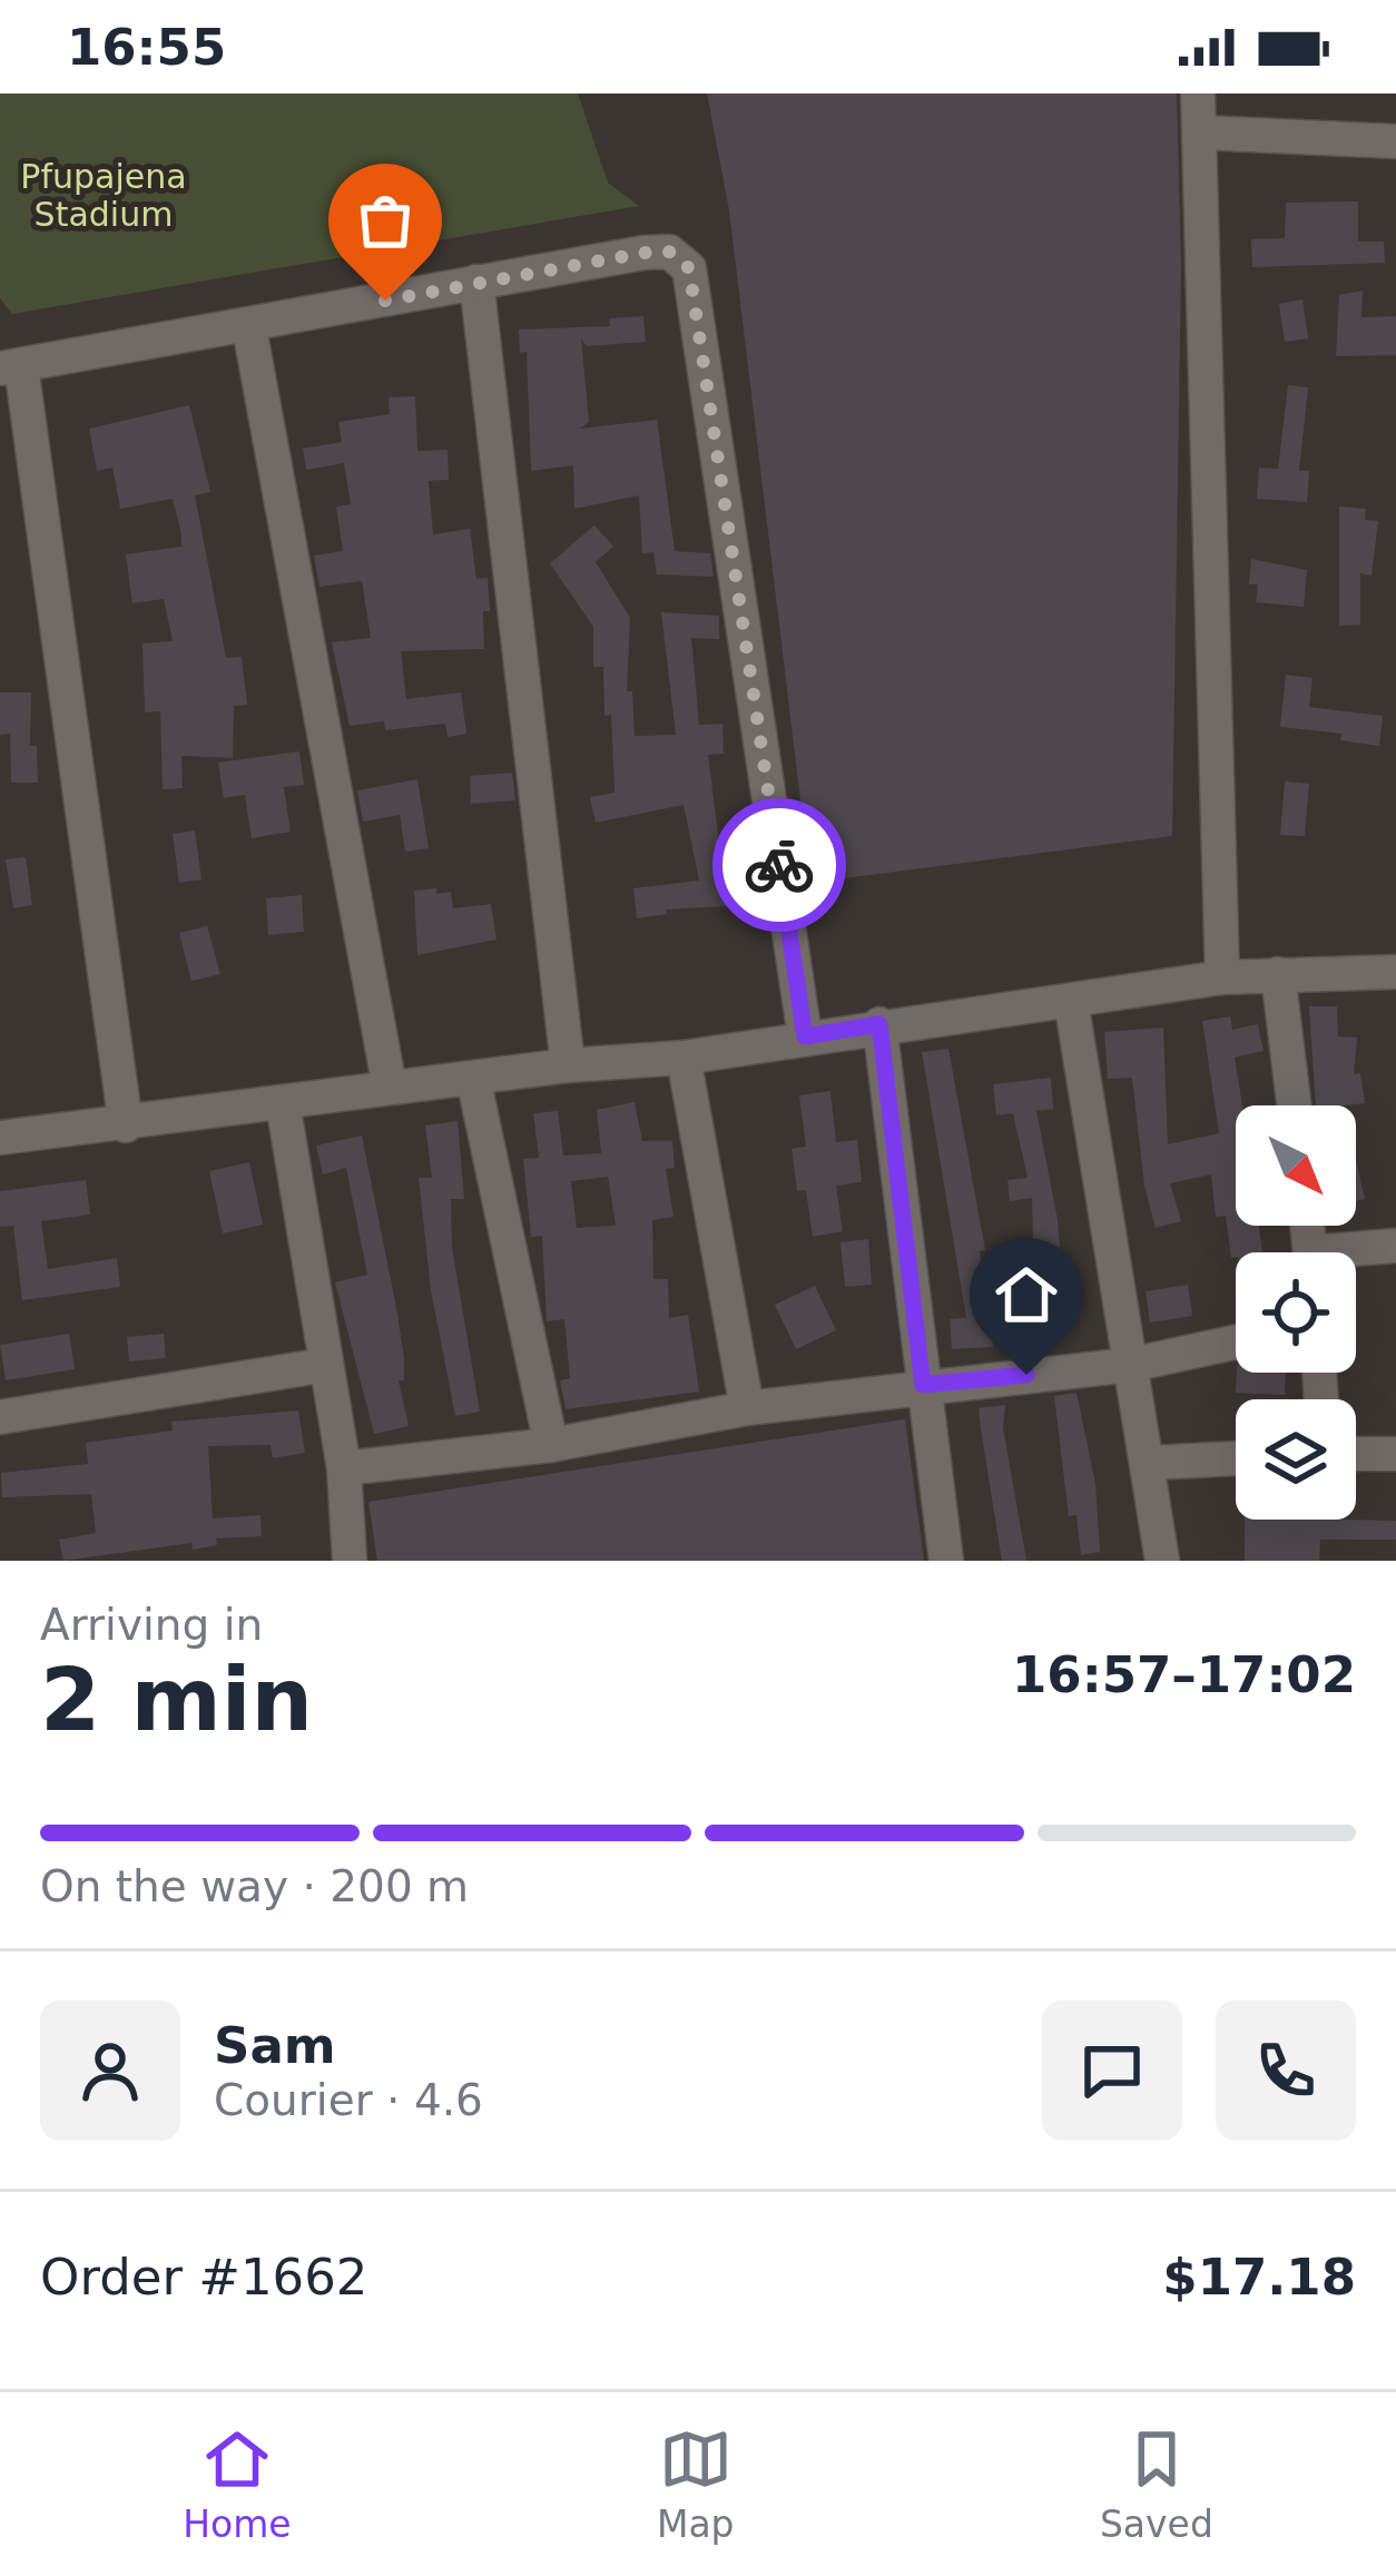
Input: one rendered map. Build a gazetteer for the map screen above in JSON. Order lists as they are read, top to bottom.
{
  "parks": ["Pfupajena Stadium"],
  "north": "bottom right",
  "page": {
    "status": "16:55",
    "heading": ["2 min", "Arriving in", "16:57–17:02"],
    "panel": [
      "Sam",
      "Courier · 4.6",
      "Order #1662",
      "$17.18"
    ],
    "bar": "On the way · 200 m",
    "tabs": ["Home", "Map", "Saved"]
  }
}
